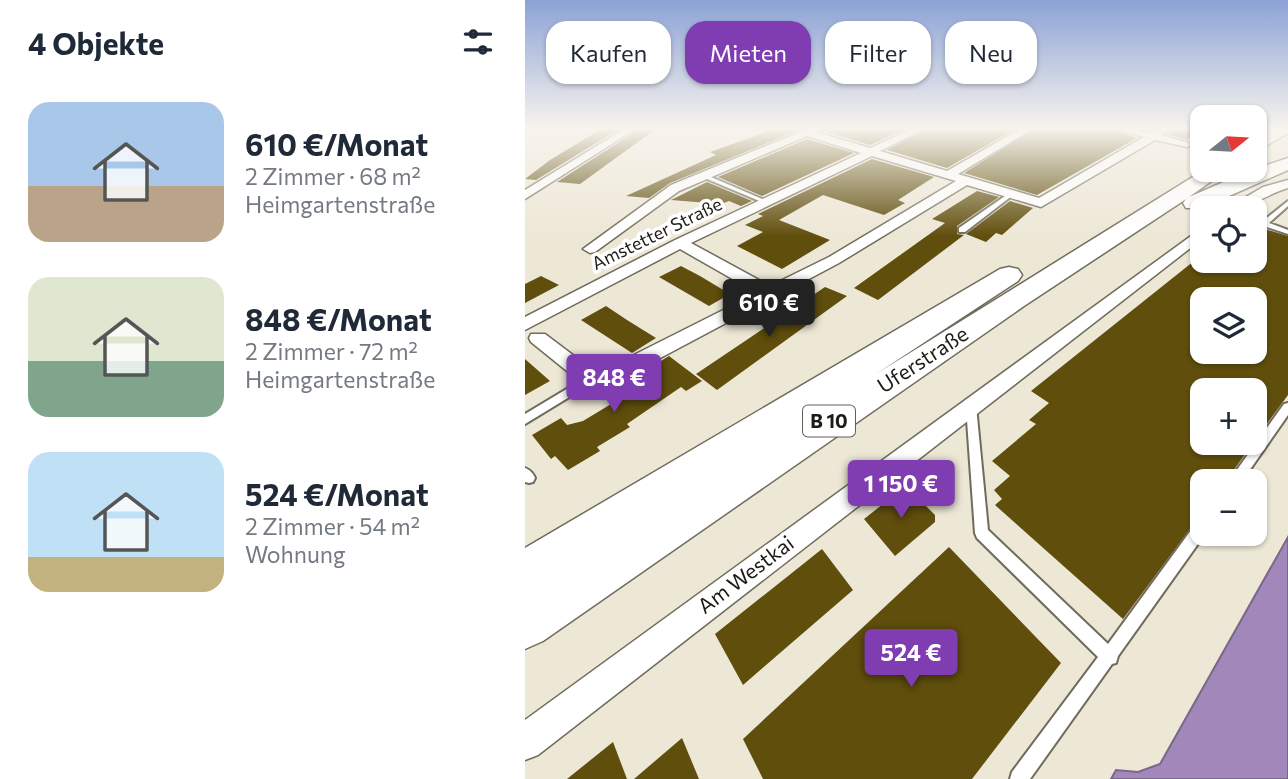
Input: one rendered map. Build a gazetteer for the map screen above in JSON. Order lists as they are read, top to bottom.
{
  "streets": {
    "highway": ["Uferstraße", "B 10"],
    "street": ["Amstetter Straße", "Am Westkai"]
  },
  "crossings": [
    ["Uferstraße", "B 10"]
  ],
  "north": "right",
  "page": {
    "heading": "4 Objekte",
    "chip": [
      "Kaufen",
      "Mieten",
      "Filter",
      "Neu"
    ],
    "list": [
      {
        "name": "610 €/Monat",
        "note": "2 Zimmer · 68 m² · Heimgartenstraße"
      },
      {
        "name": "848 €/Monat",
        "note": "2 Zimmer · 72 m² · Heimgartenstraße"
      },
      {
        "name": "524 €/Monat",
        "note": "2 Zimmer · 54 m² · Wohnung"
      }
    ],
    "map_buttons": ["+", "−"],
    "price": [
      "610 €",
      "848 €",
      "1 150 €",
      "524 €"
    ]
  }
}
